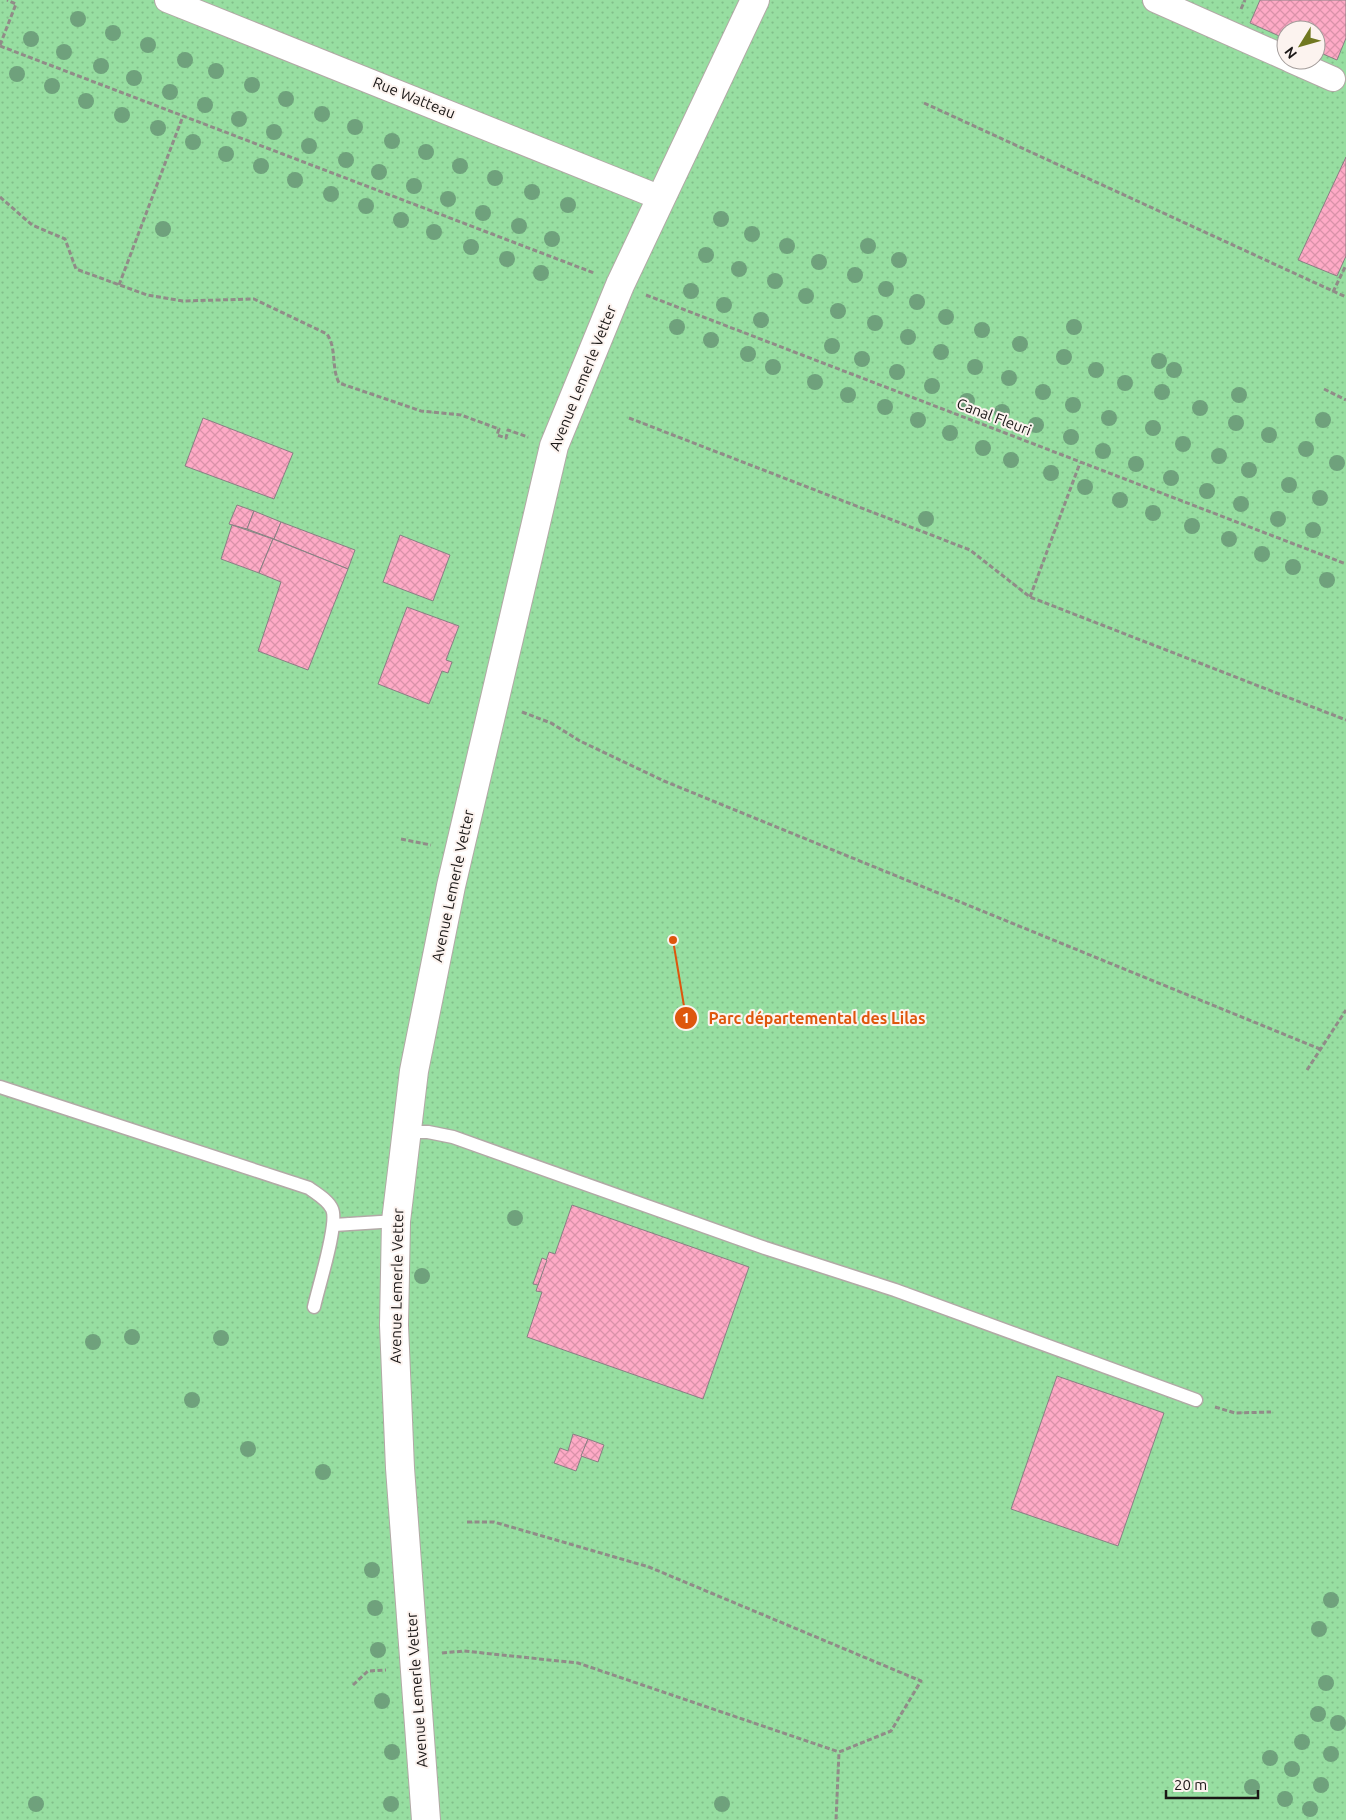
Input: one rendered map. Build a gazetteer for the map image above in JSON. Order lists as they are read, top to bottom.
{
  "streets": {
    "street": ["Rue Watteau", "Avenue Lemerle Vetter"],
    "path": ["Canal Fleuri"]
  },
  "crossings": [
    ["Rue Watteau", "Avenue Lemerle Vetter"]
  ],
  "places": ["Parc départemental des Lilas"],
  "scale_bar": "20 m",
  "north": "bottom left"
}
